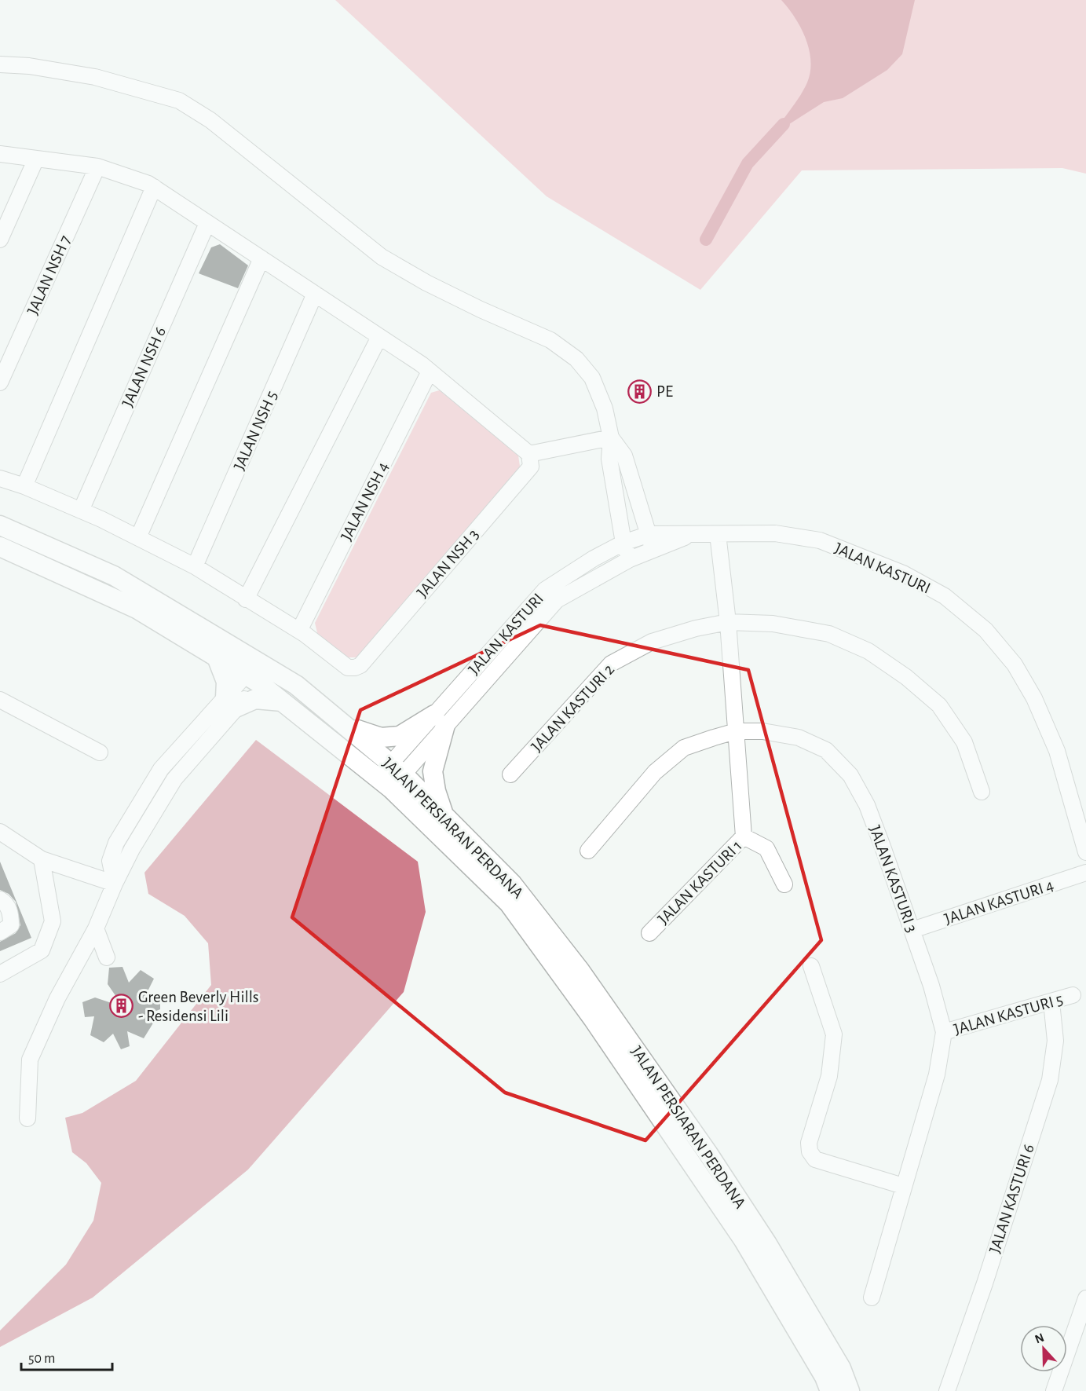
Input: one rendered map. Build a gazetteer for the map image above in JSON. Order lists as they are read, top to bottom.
{
  "streets": {
    "main road": ["JALAN PERSIARAN PERDANA"],
    "street": [
      "JALAN NSH 7",
      "JALAN NSH 6",
      "JALAN NSH 5",
      "JALAN NSH 4",
      "JALAN NSH 3",
      "JALAN KASTURI",
      "JALAN KASTURI 2",
      "JALAN KASTURI 3",
      "JALAN KASTURI 1",
      "JALAN KASTURI 4",
      "JALAN KASTURI 5",
      "JALAN KASTURI 6"
    ]
  },
  "crossings": [
    ["JALAN NSH 4", "JALAN NSH 3"],
    ["JALAN KASTURI", "JALAN PERSIARAN PERDANA"],
    ["JALAN KASTURI 3", "JALAN KASTURI 4"],
    ["JALAN KASTURI 3", "JALAN KASTURI 5"],
    ["JALAN KASTURI 5", "JALAN KASTURI 6"]
  ],
  "places": {
    "building": ["PE", "Green Beverly Hills - Residensi Lili"]
  },
  "scale_bar": "50 m",
  "north": "top"
}
